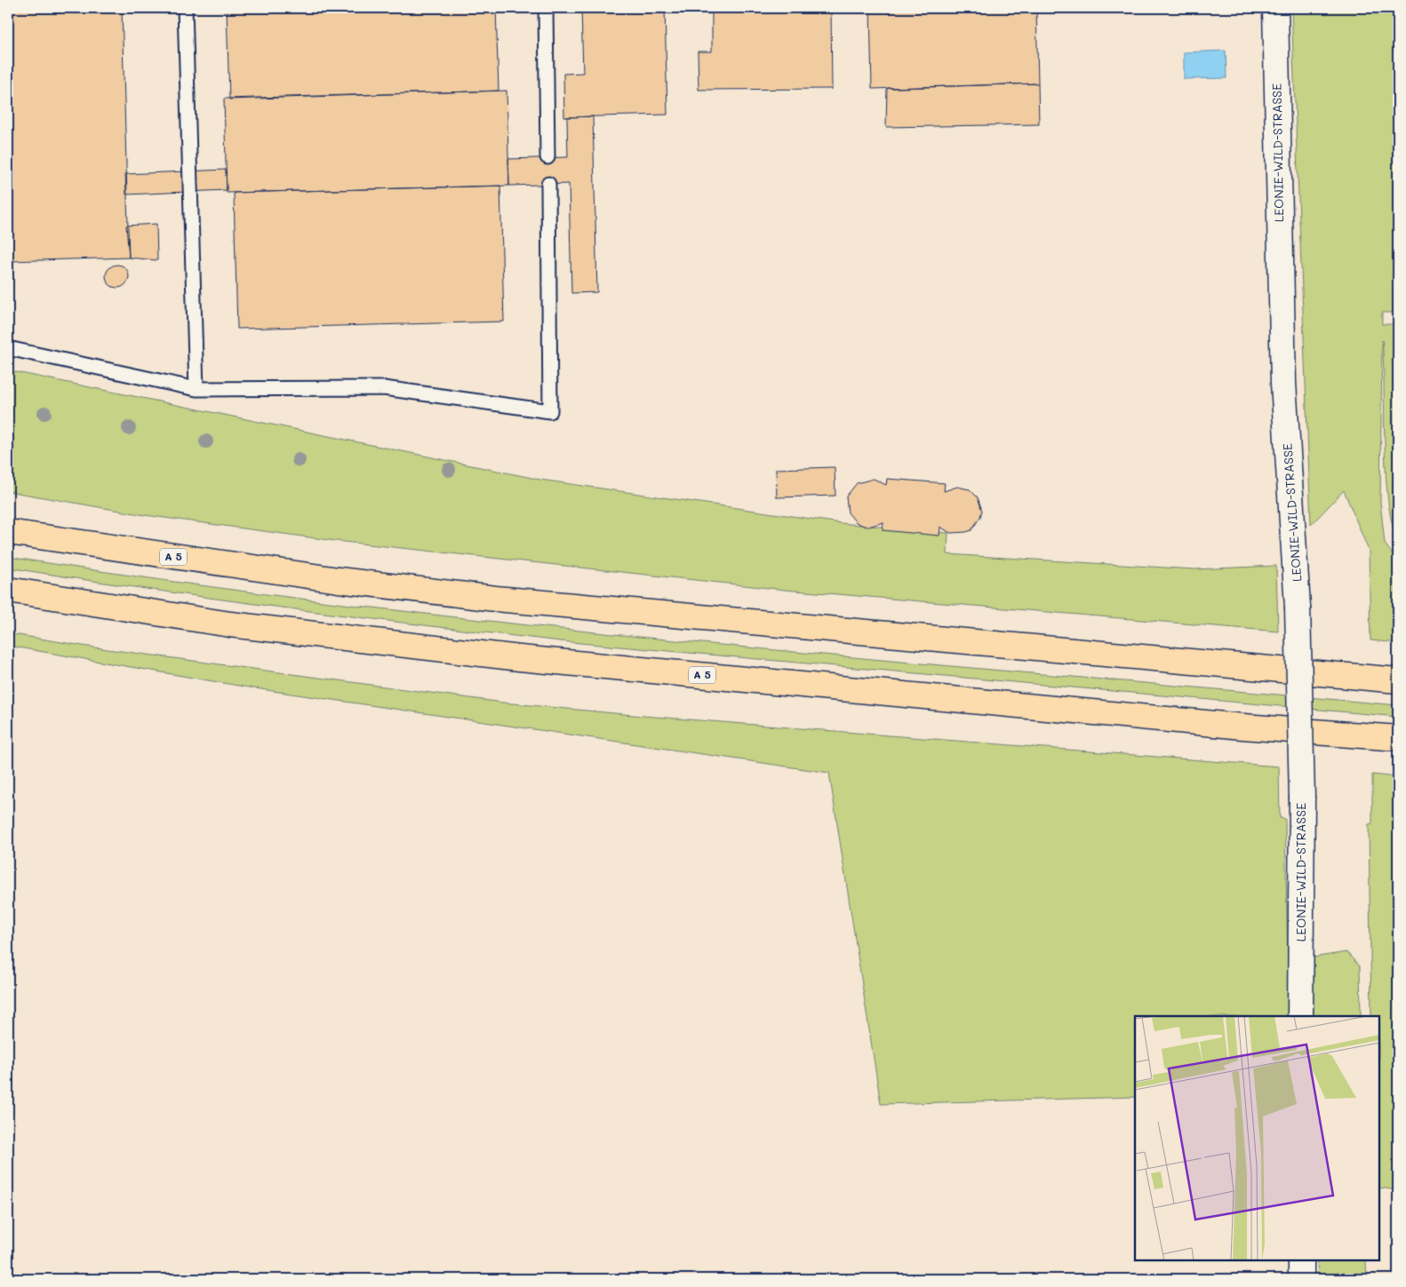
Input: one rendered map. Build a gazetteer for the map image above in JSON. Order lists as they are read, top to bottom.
{
  "streets": {
    "highway": ["A 5"],
    "street": ["LEONIE-WILD-STRASSE"]
  }
}
